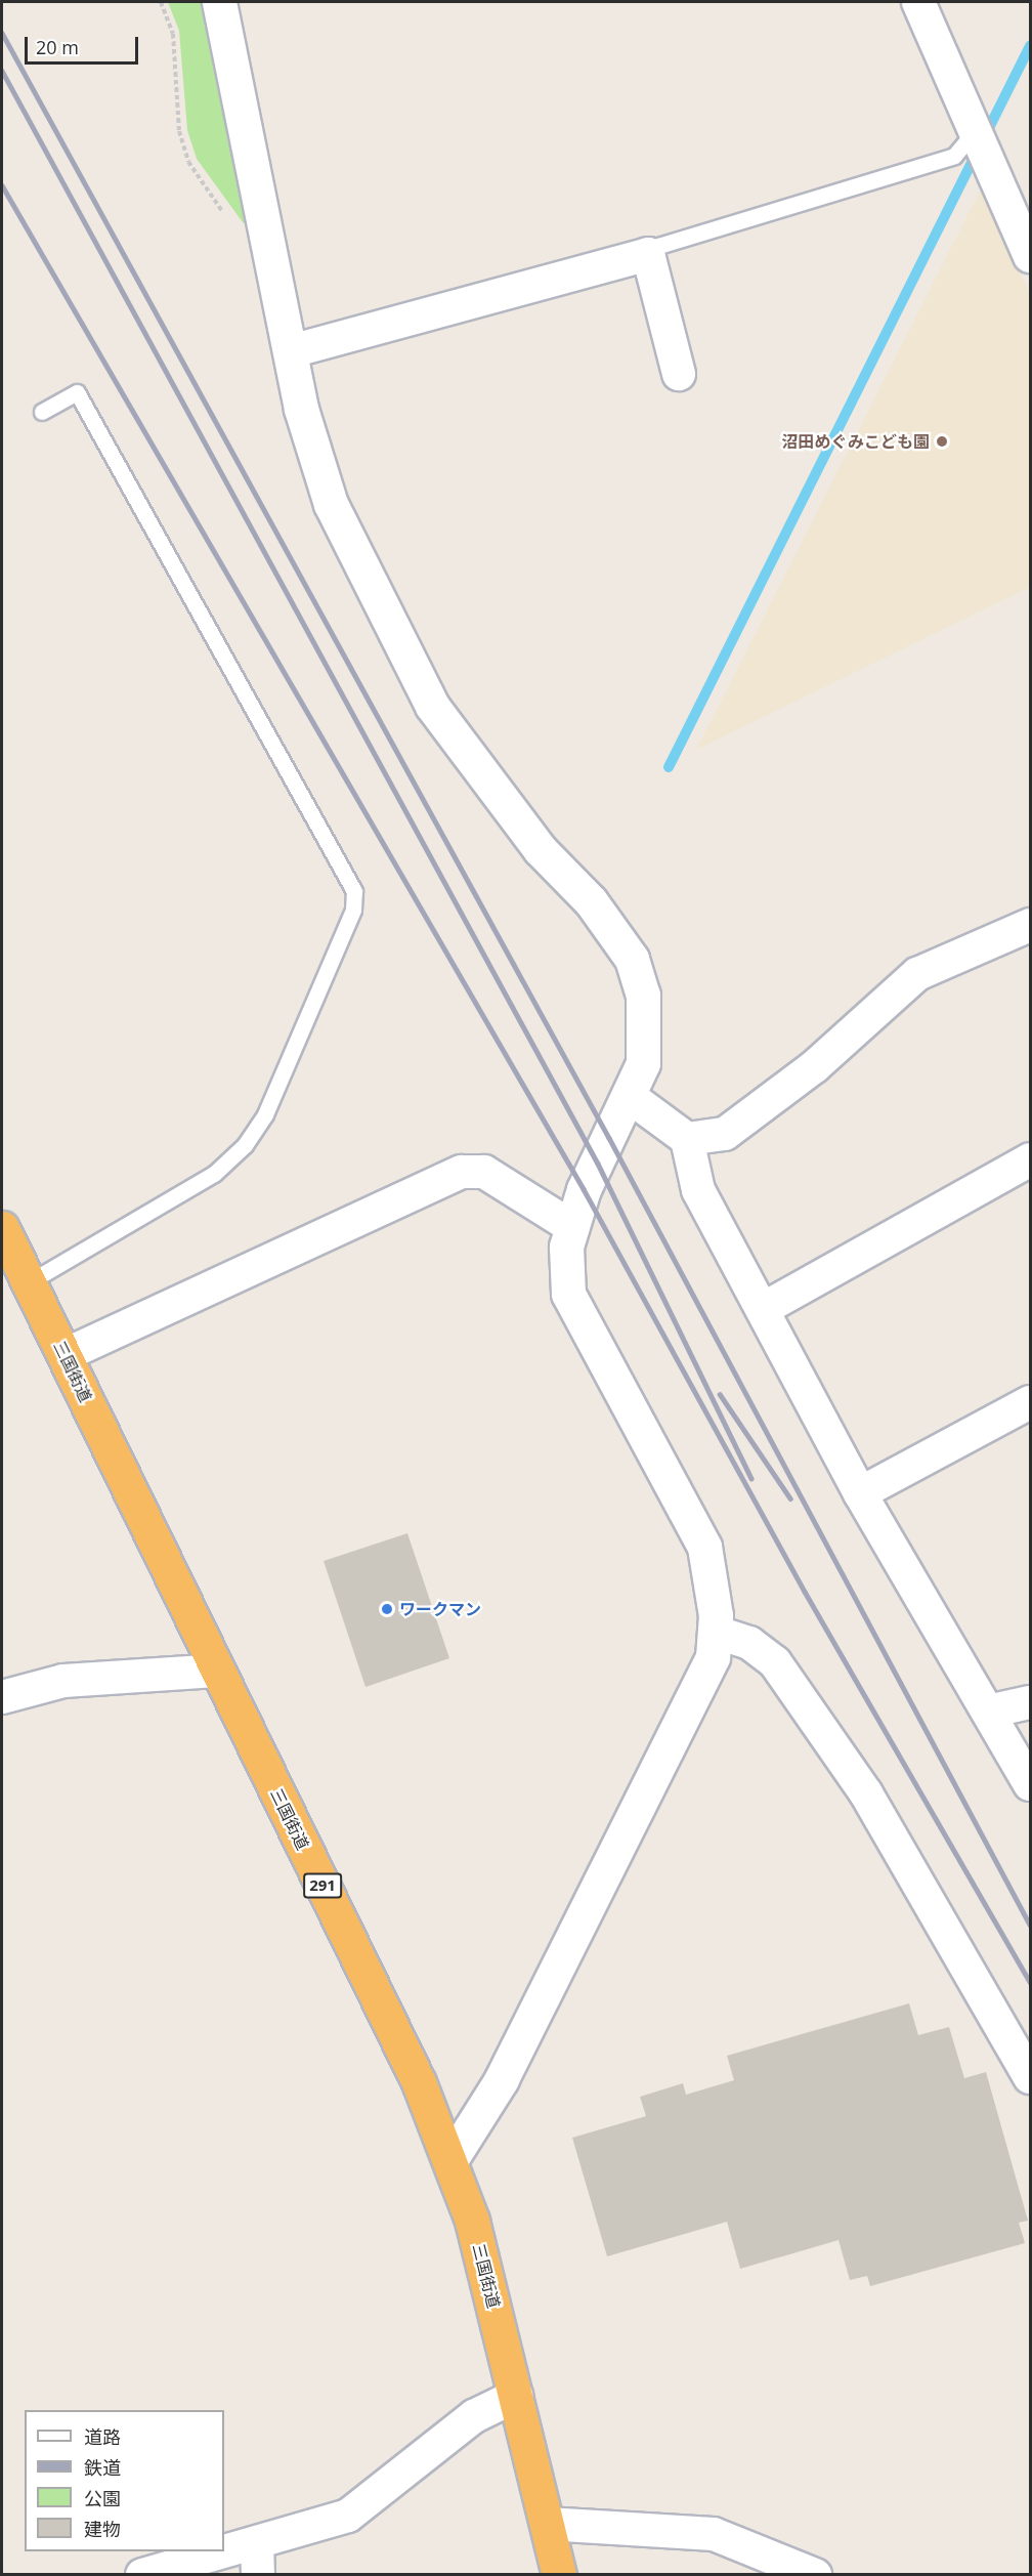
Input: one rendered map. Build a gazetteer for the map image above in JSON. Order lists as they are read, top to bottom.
{
  "streets": {
    "highway": ["三国街道", "291"]
  },
  "places": ["沼田めぐみこども園", "ワークマン"],
  "legend": [
    "道路",
    "鉄道",
    "公園",
    "建物"
  ],
  "scale_bar": "20 m"
}
